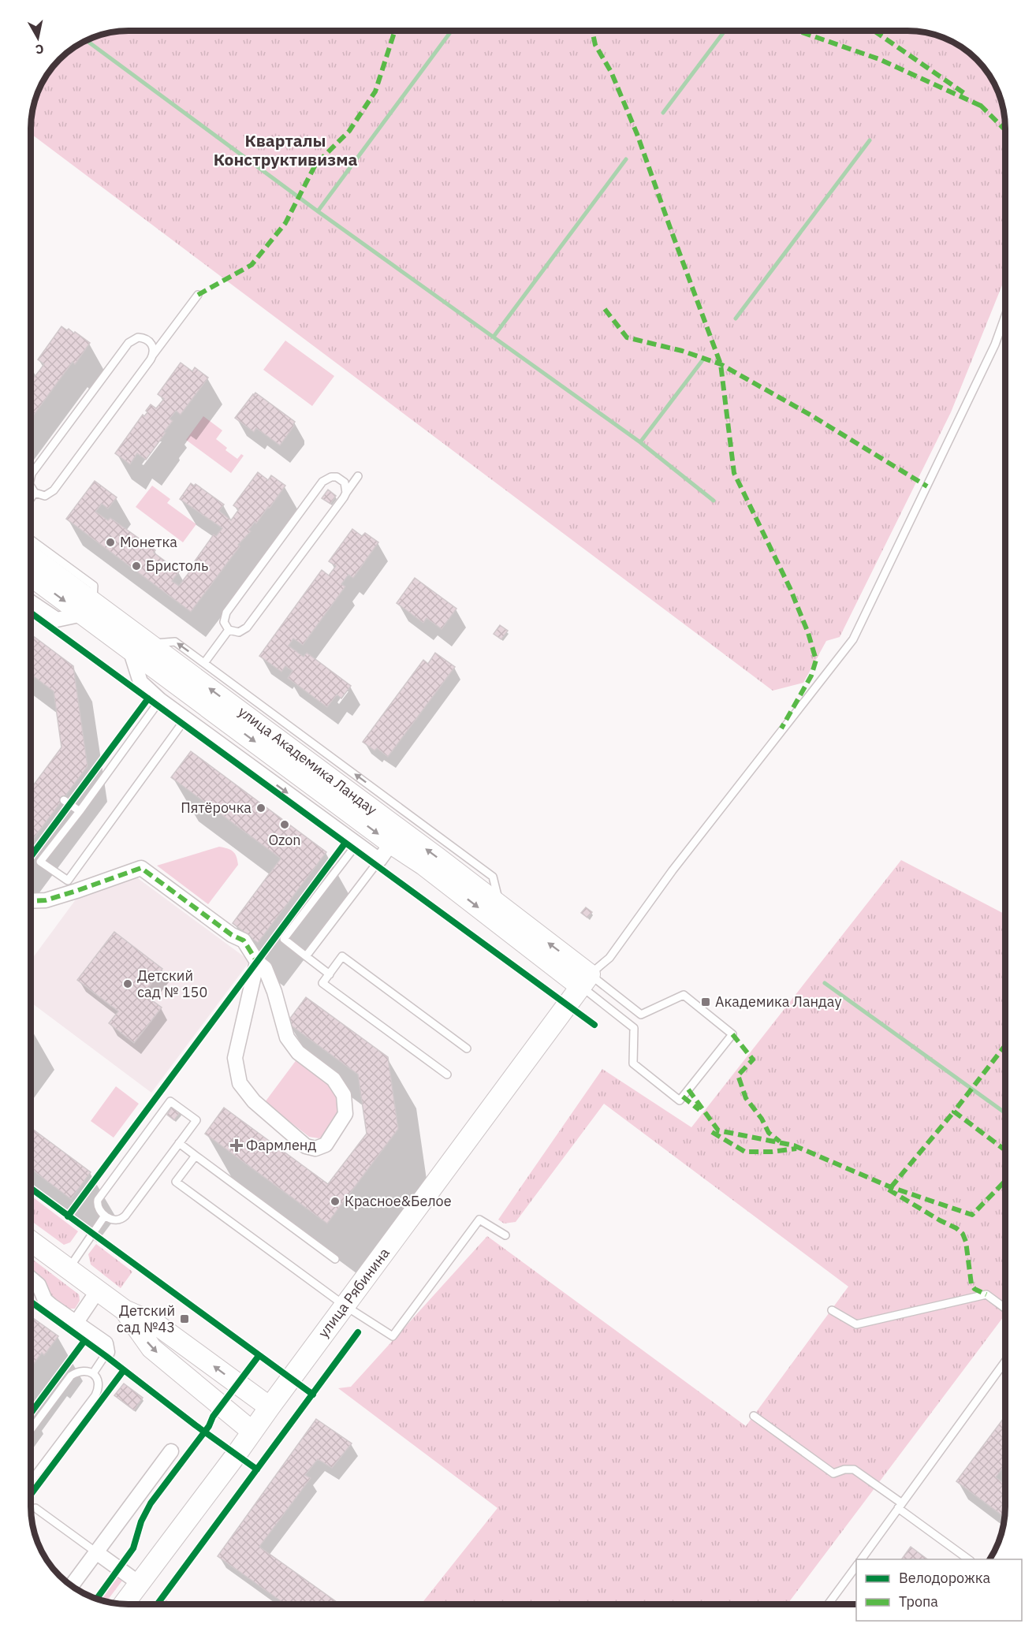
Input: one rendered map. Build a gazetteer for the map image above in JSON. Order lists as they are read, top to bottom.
{
  "streets": {
    "street": ["улица Академика Ландау", "улица Рябинина"]
  },
  "crossings": [
    ["улица Академика Ландау", "улица Рябинина"]
  ],
  "districts": ["Кварталы Конструктивизма"],
  "places": {
    "other": [
      "Монетка",
      "Бристоль",
      "Пятёрочка",
      "Ozon",
      "Детский сад № 150",
      "Красное&Белое"
    ],
    "transit": ["Академика Ландау", "Детский сад №43"],
    "health": ["Фармленд"]
  },
  "legend": ["Велодорожка", "Тропа"],
  "north": "bottom"
}
